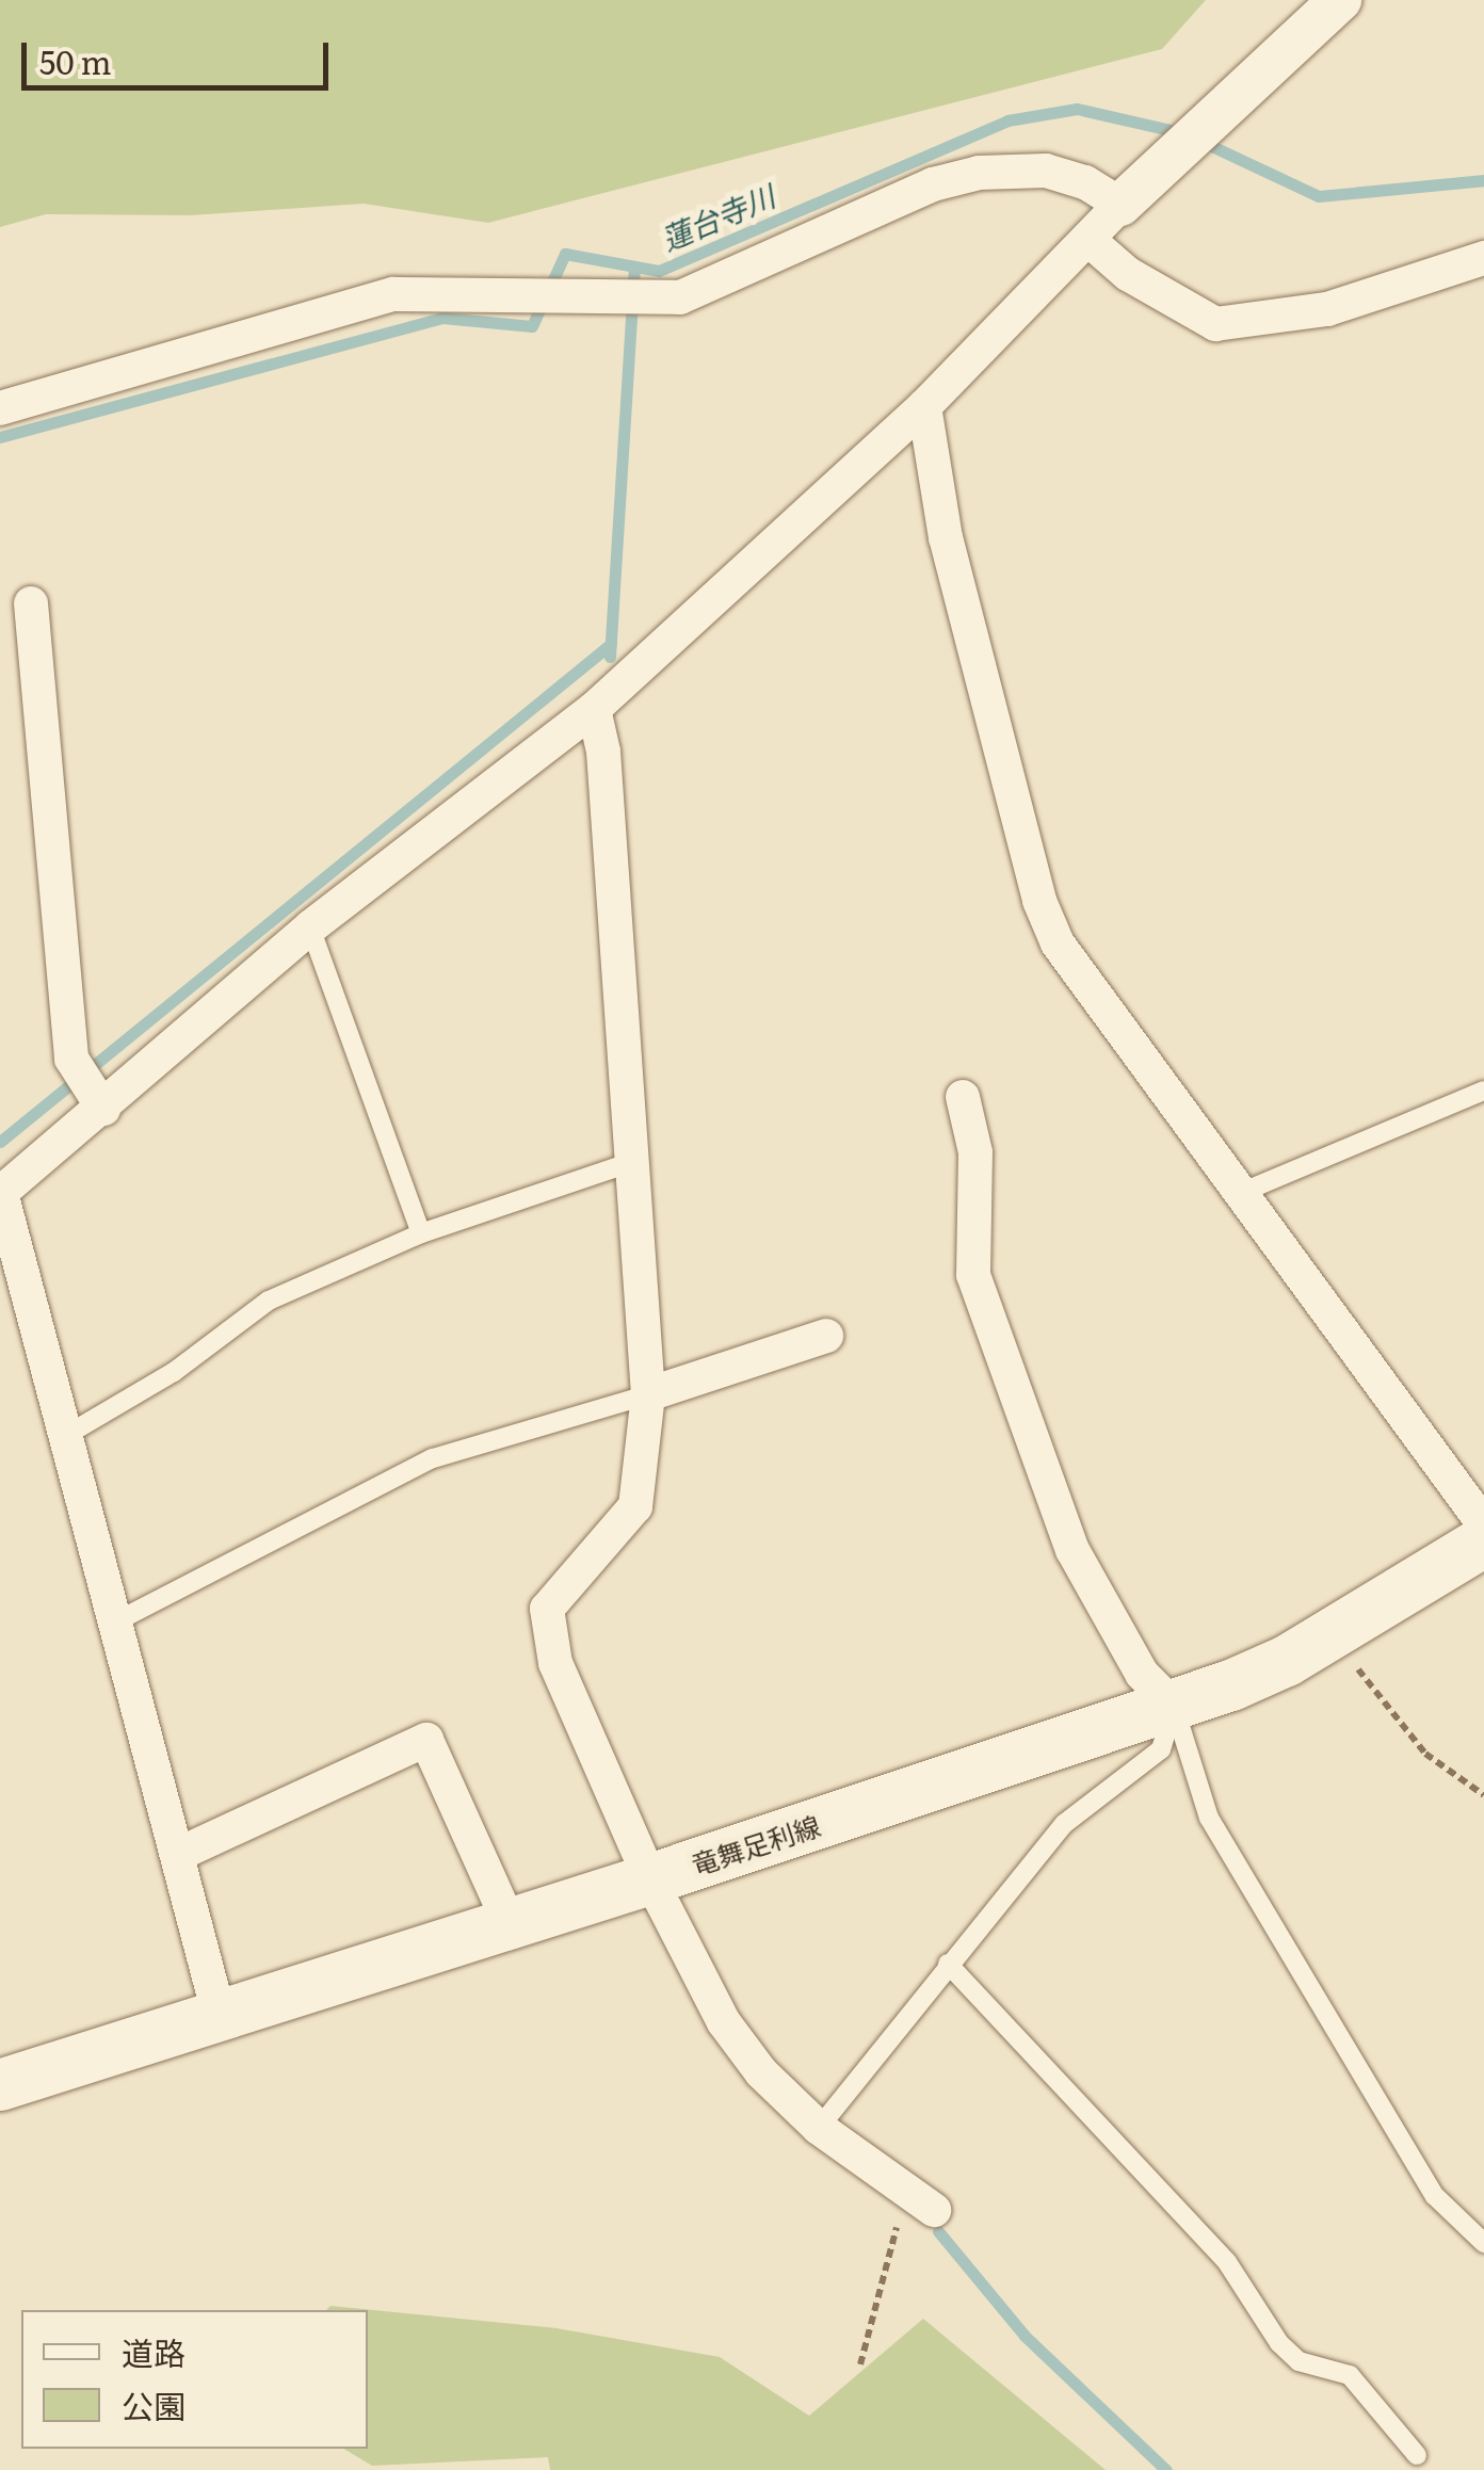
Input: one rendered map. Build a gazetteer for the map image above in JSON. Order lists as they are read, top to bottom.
{
  "streets": {
    "main road": ["竜舞足利線"]
  },
  "water": ["蓮台寺川"],
  "legend": ["道路", "公園"],
  "scale_bar": "50 m"
}
